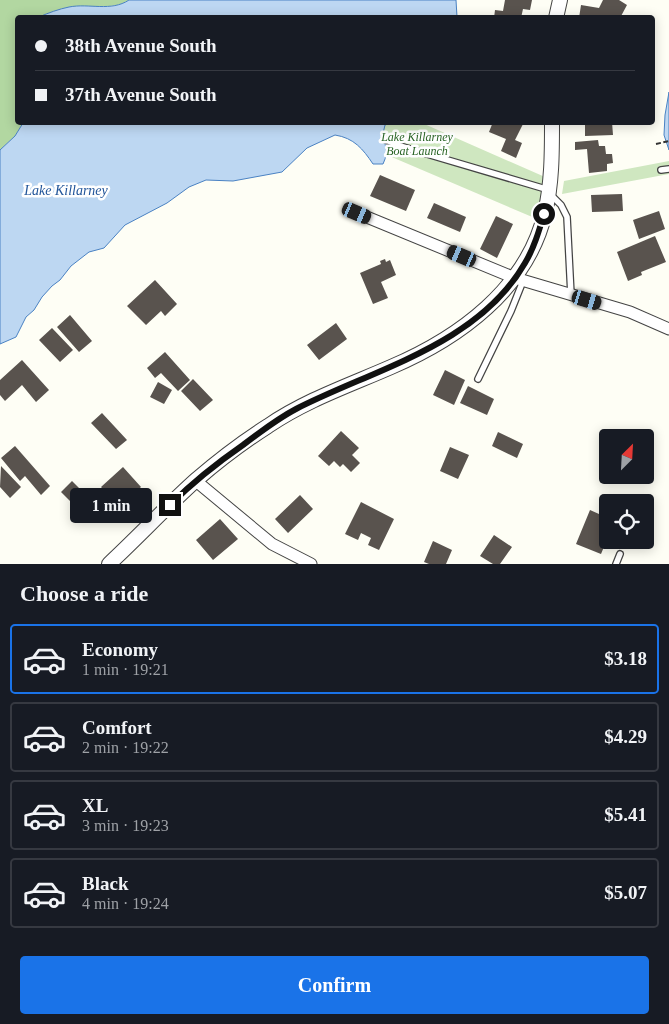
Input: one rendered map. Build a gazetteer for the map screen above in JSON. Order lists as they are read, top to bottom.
{
  "water": ["Lake Killarney"],
  "parks": ["Lake Killarney Boat Launch"],
  "north": "top right",
  "page": {
    "banner": ["38th Avenue South", "37th Avenue South"],
    "bubble": "1 min",
    "heading": "Choose a ride",
    "list": [
      {
        "name": "Economy",
        "note": "1 min · 19:21",
        "value": "$3.18"
      },
      {
        "name": "Comfort",
        "note": "2 min · 19:22",
        "value": "$4.29"
      },
      {
        "name": "XL",
        "note": "3 min · 19:23",
        "value": "$5.41"
      },
      {
        "name": "Black",
        "note": "4 min · 19:24",
        "value": "$5.07"
      }
    ],
    "buttons": "Confirm"
  }
}
